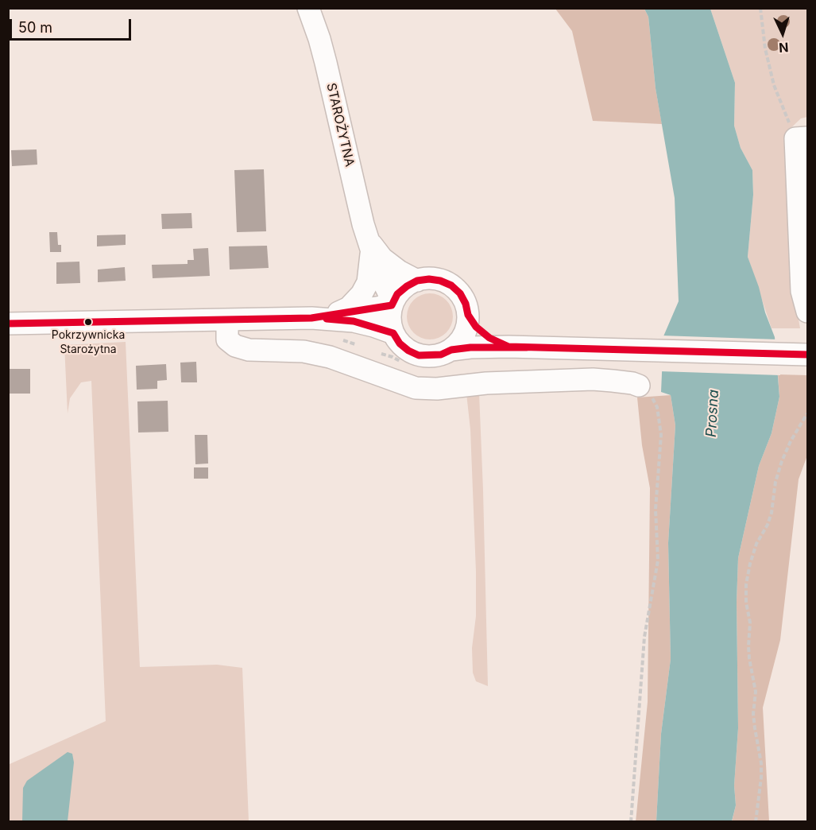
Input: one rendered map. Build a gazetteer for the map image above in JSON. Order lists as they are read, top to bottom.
{
  "streets": {
    "street": ["STAROŻYTNA"]
  },
  "water": ["Prosna"],
  "places": ["Pokrzywnicka Starożytna"],
  "scale_bar": "50 m",
  "north": "bottom"
}
